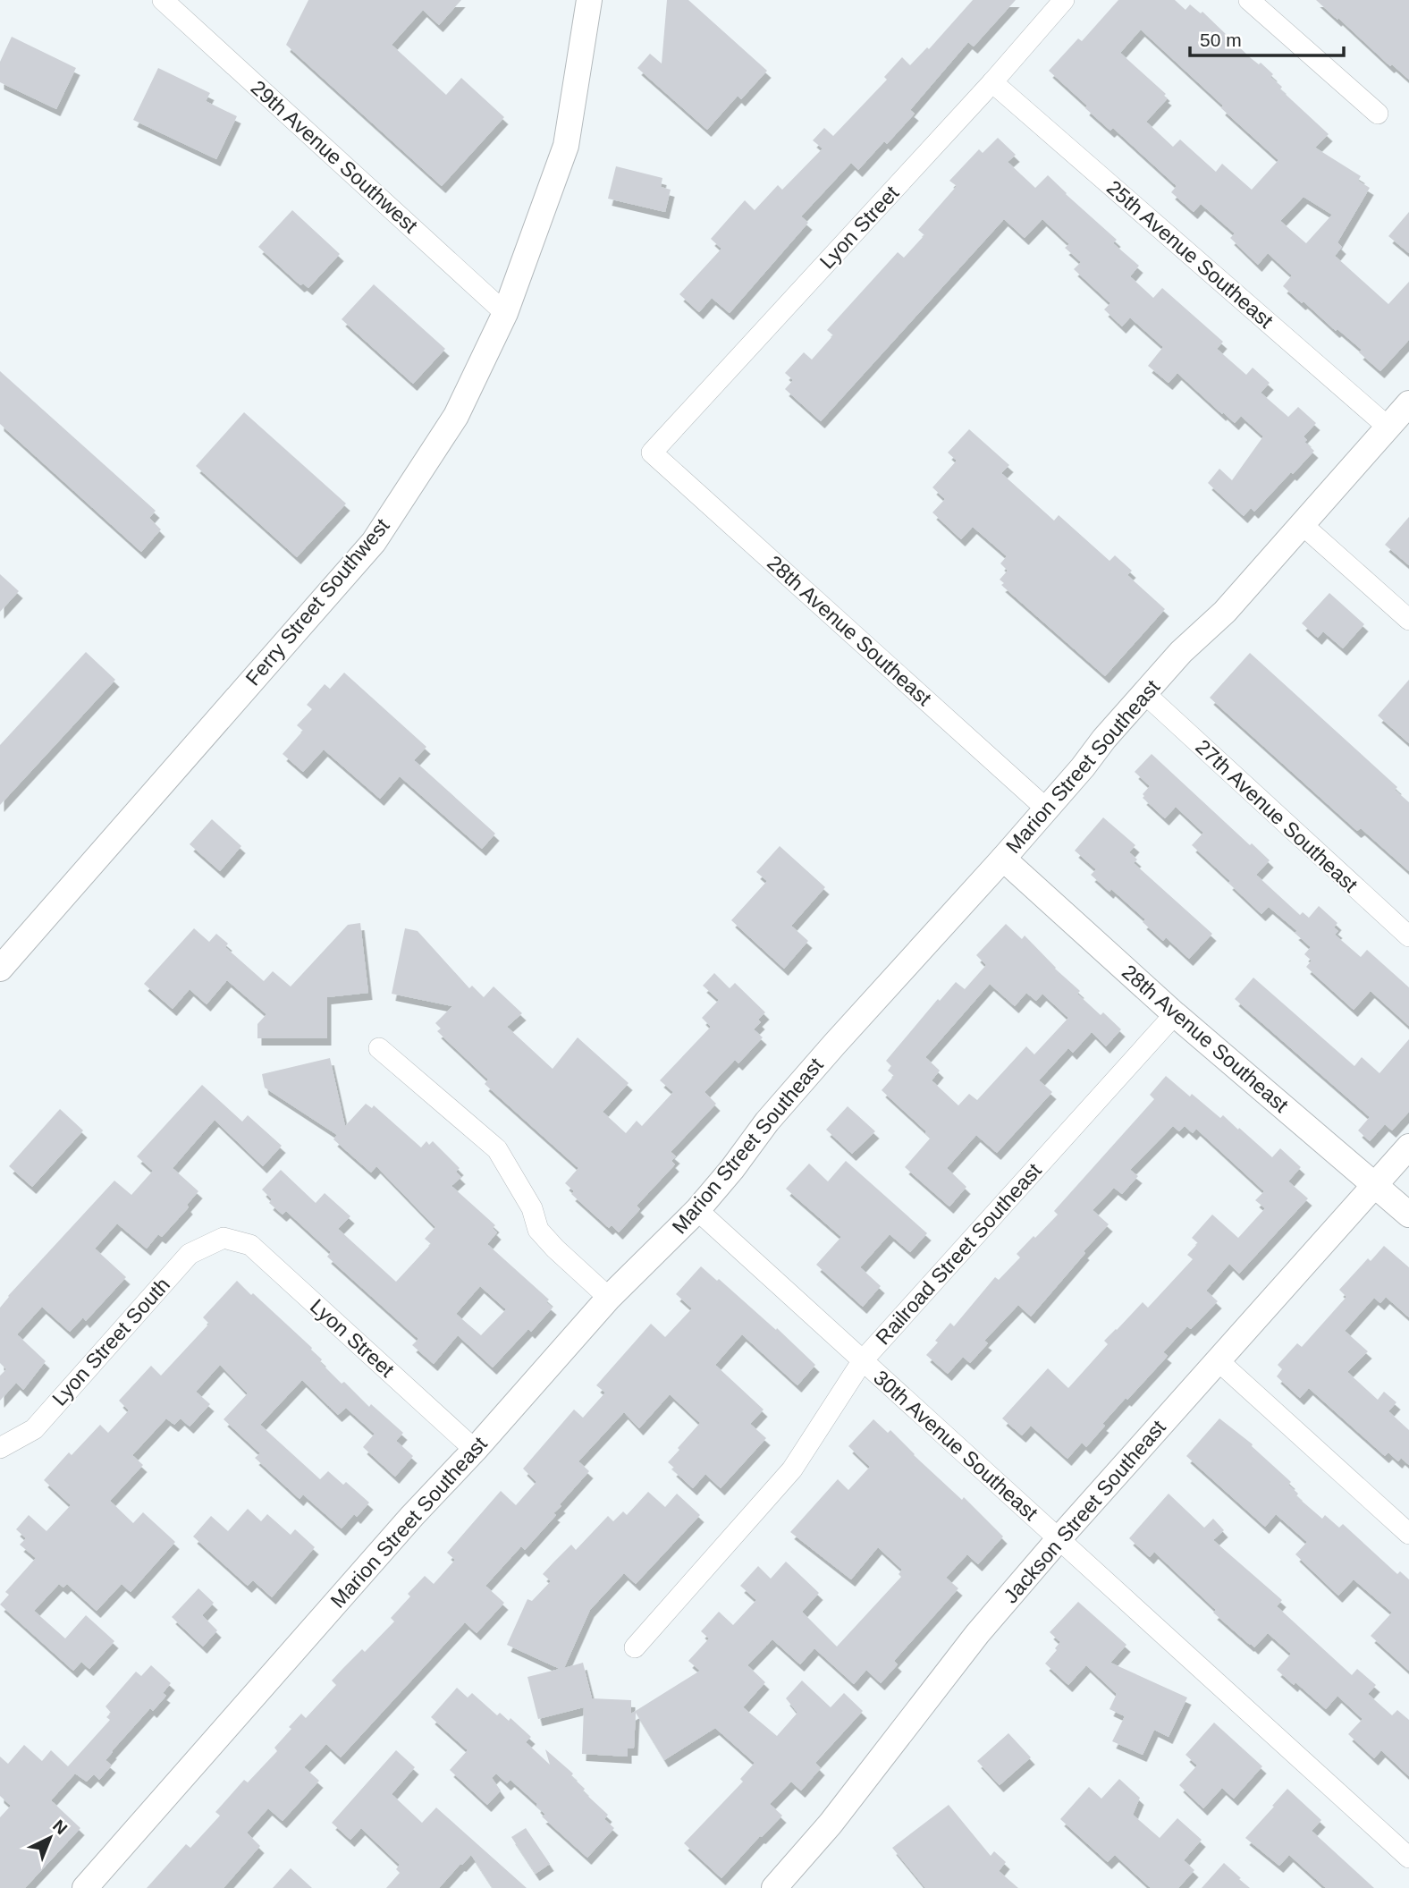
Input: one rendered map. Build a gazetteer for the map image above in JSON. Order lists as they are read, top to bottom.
{
  "streets": {
    "street": [
      "29th Avenue Southwest",
      "Lyon Street",
      "25th Avenue Southeast",
      "Ferry Street Southwest",
      "28th Avenue Southeast",
      "Marion Street Southeast",
      "27th Avenue Southeast",
      "Railroad Street Southeast",
      "Lyon Street South",
      "30th Avenue Southeast",
      "Jackson Street Southeast"
    ]
  },
  "crossings": [
    ["29th Avenue Southwest", "Ferry Street Southwest"],
    ["Lyon Street", "25th Avenue Southeast"],
    ["Lyon Street", "28th Avenue Southeast"],
    ["Lyon Street", "Marion Street Southeast"],
    ["Lyon Street", "Lyon Street South"],
    ["25th Avenue Southeast", "Marion Street Southeast"],
    ["28th Avenue Southeast", "Marion Street Southeast"],
    ["28th Avenue Southeast", "Railroad Street Southeast"],
    ["28th Avenue Southeast", "Jackson Street Southeast"],
    ["Marion Street Southeast", "27th Avenue Southeast"],
    ["Marion Street Southeast", "30th Avenue Southeast"],
    ["Railroad Street Southeast", "30th Avenue Southeast"],
    ["30th Avenue Southeast", "Jackson Street Southeast"]
  ],
  "scale_bar": "50 m",
  "north": "top right"
}
